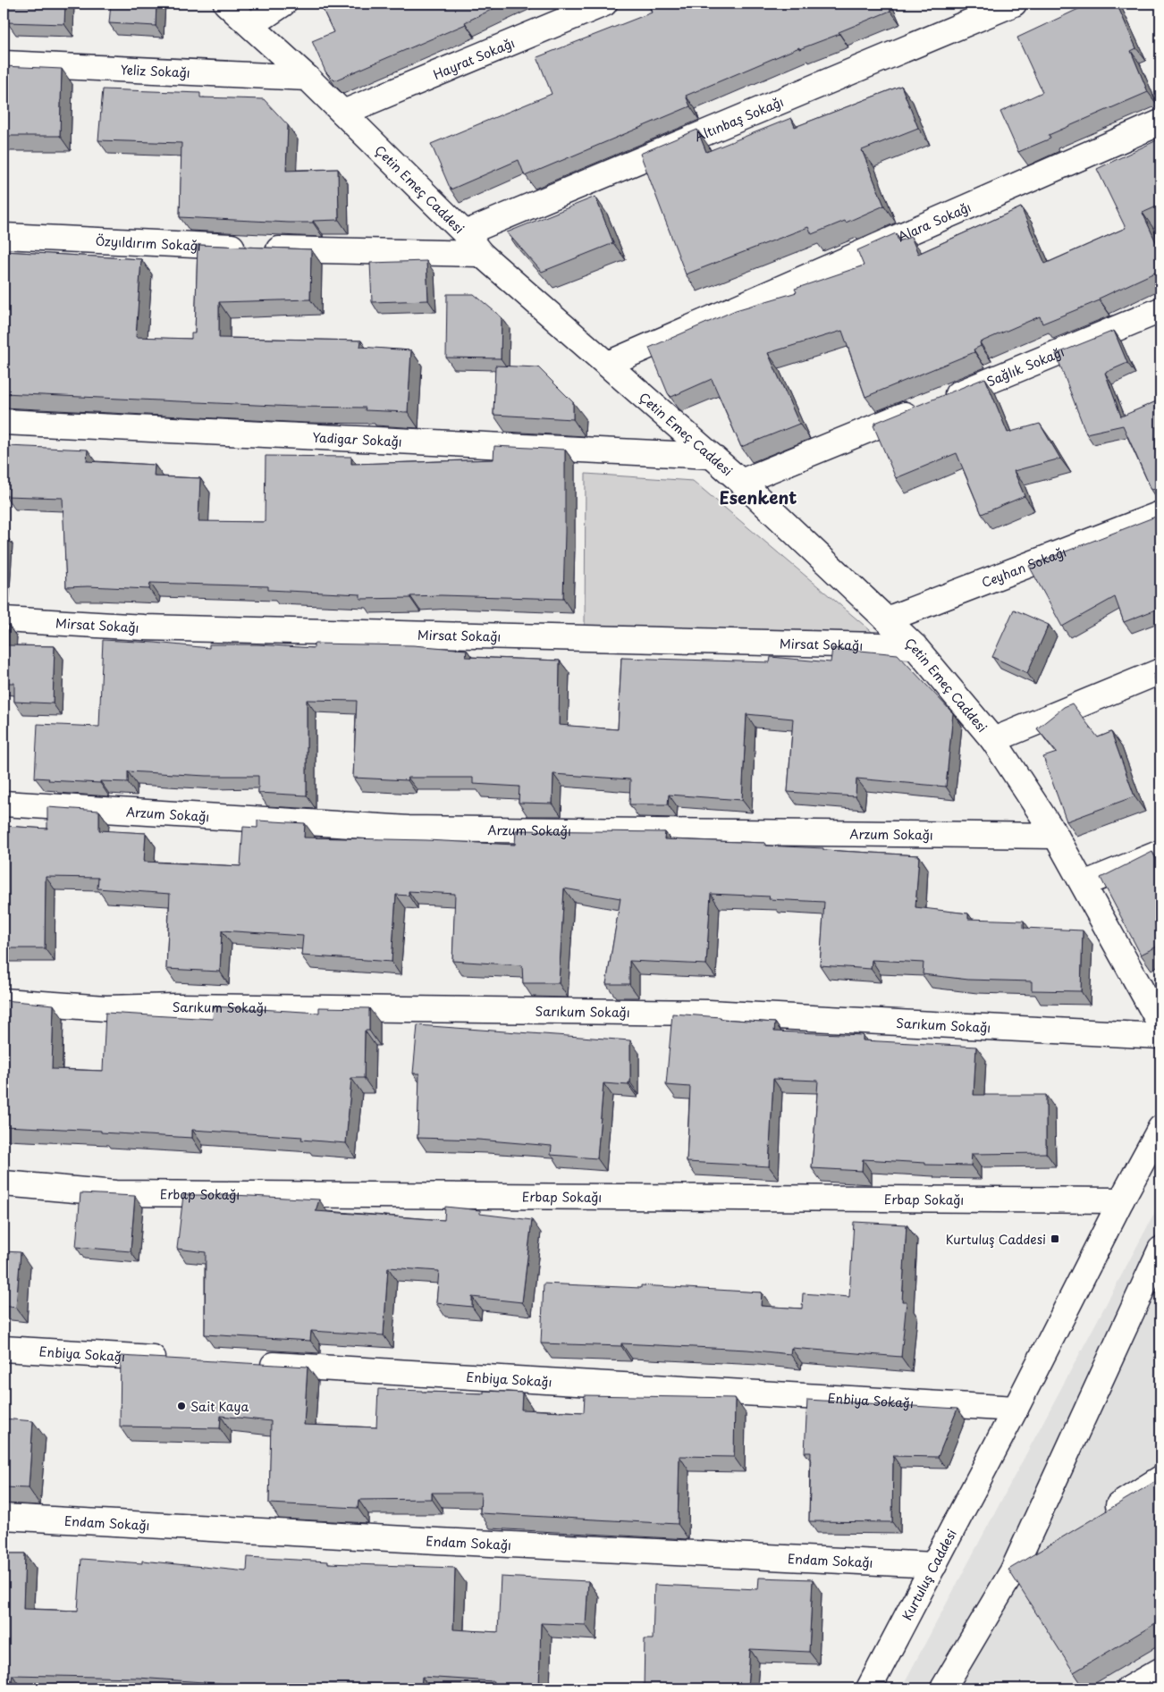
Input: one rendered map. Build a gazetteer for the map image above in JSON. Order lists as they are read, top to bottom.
{
  "streets": {
    "street": [
      "Hayrat Sokağı",
      "Yeliz Sokağı",
      "Altınbaş Sokağı",
      "Çetin Emeç Caddesi",
      "Alara Sokağı",
      "Özyıldırım Sokağı",
      "Sağlık Sokağı",
      "Yadigar Sokağı",
      "Ceyhan Sokağı",
      "Mirsat Sokağı",
      "Arzum Sokağı",
      "Sarıkum Sokağı",
      "Erbap Sokağı",
      "Enbiya Sokağı",
      "Endam Sokağı",
      "Kurtuluş Caddesi"
    ]
  },
  "crossings": [
    ["Hayrat Sokağı", "Çetin Emeç Caddesi"],
    ["Yeliz Sokağı", "Çetin Emeç Caddesi"],
    ["Altınbaş Sokağı", "Çetin Emeç Caddesi"],
    ["Çetin Emeç Caddesi", "Alara Sokağı"],
    ["Çetin Emeç Caddesi", "Özyıldırım Sokağı"],
    ["Çetin Emeç Caddesi", "Sağlık Sokağı"],
    ["Çetin Emeç Caddesi", "Yadigar Sokağı"],
    ["Çetin Emeç Caddesi", "Ceyhan Sokağı"],
    ["Çetin Emeç Caddesi", "Mirsat Sokağı"],
    ["Çetin Emeç Caddesi", "Arzum Sokağı"],
    ["Erbap Sokağı", "Kurtuluş Caddesi"],
    ["Enbiya Sokağı", "Kurtuluş Caddesi"],
    ["Endam Sokağı", "Kurtuluş Caddesi"]
  ],
  "districts": ["Esenkent"],
  "places": {
    "transit": ["Kurtuluş Caddesi"],
    "other": ["Sait Kaya"]
  }
}
